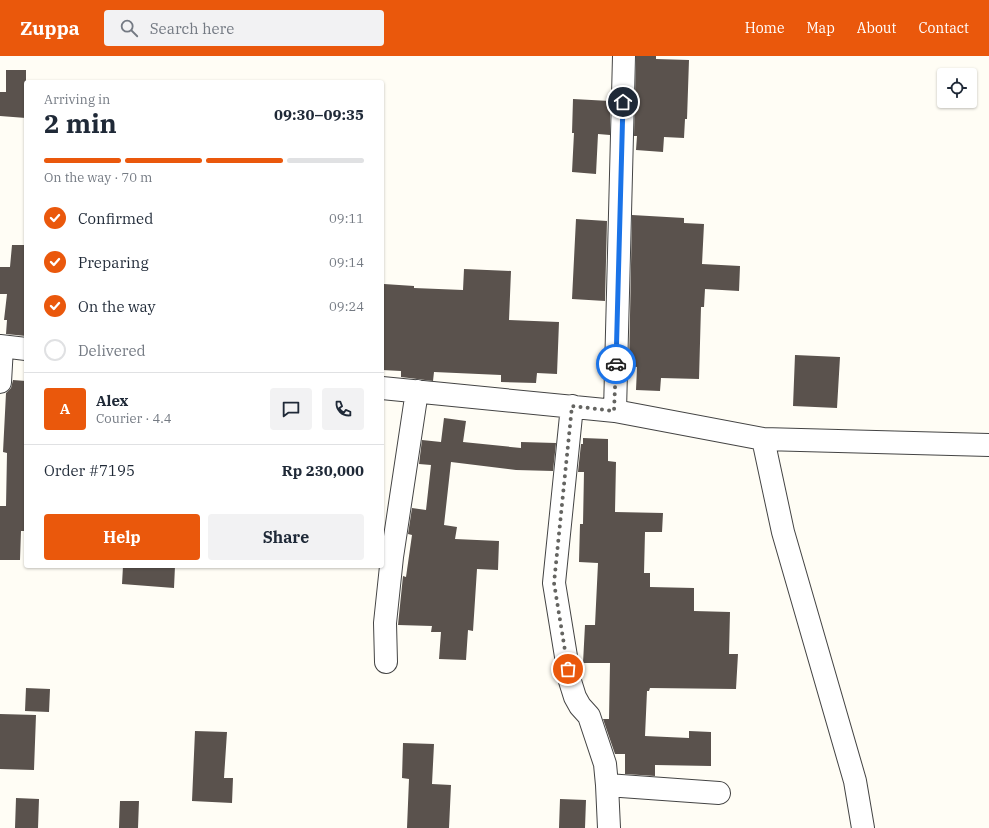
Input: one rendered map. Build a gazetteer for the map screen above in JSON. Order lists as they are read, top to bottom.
{
  "page": {
    "header": "Zuppa",
    "search": "Search here",
    "nav": [
      "Home",
      "Map",
      "About",
      "Contact"
    ],
    "heading": ["2 min", "Arriving in", "09:30–09:35"],
    "panel": [
      "Alex",
      "Courier · 4.4",
      "Order #7195",
      "Rp 230,000"
    ],
    "bar": "On the way · 70 m",
    "list": [
      ["Confirmed", "09:11"],
      ["Preparing", "09:14"],
      ["On the way", "09:24"],
      "Delivered"
    ],
    "round": "A",
    "buttons": ["Help", "Share"]
  }
}
